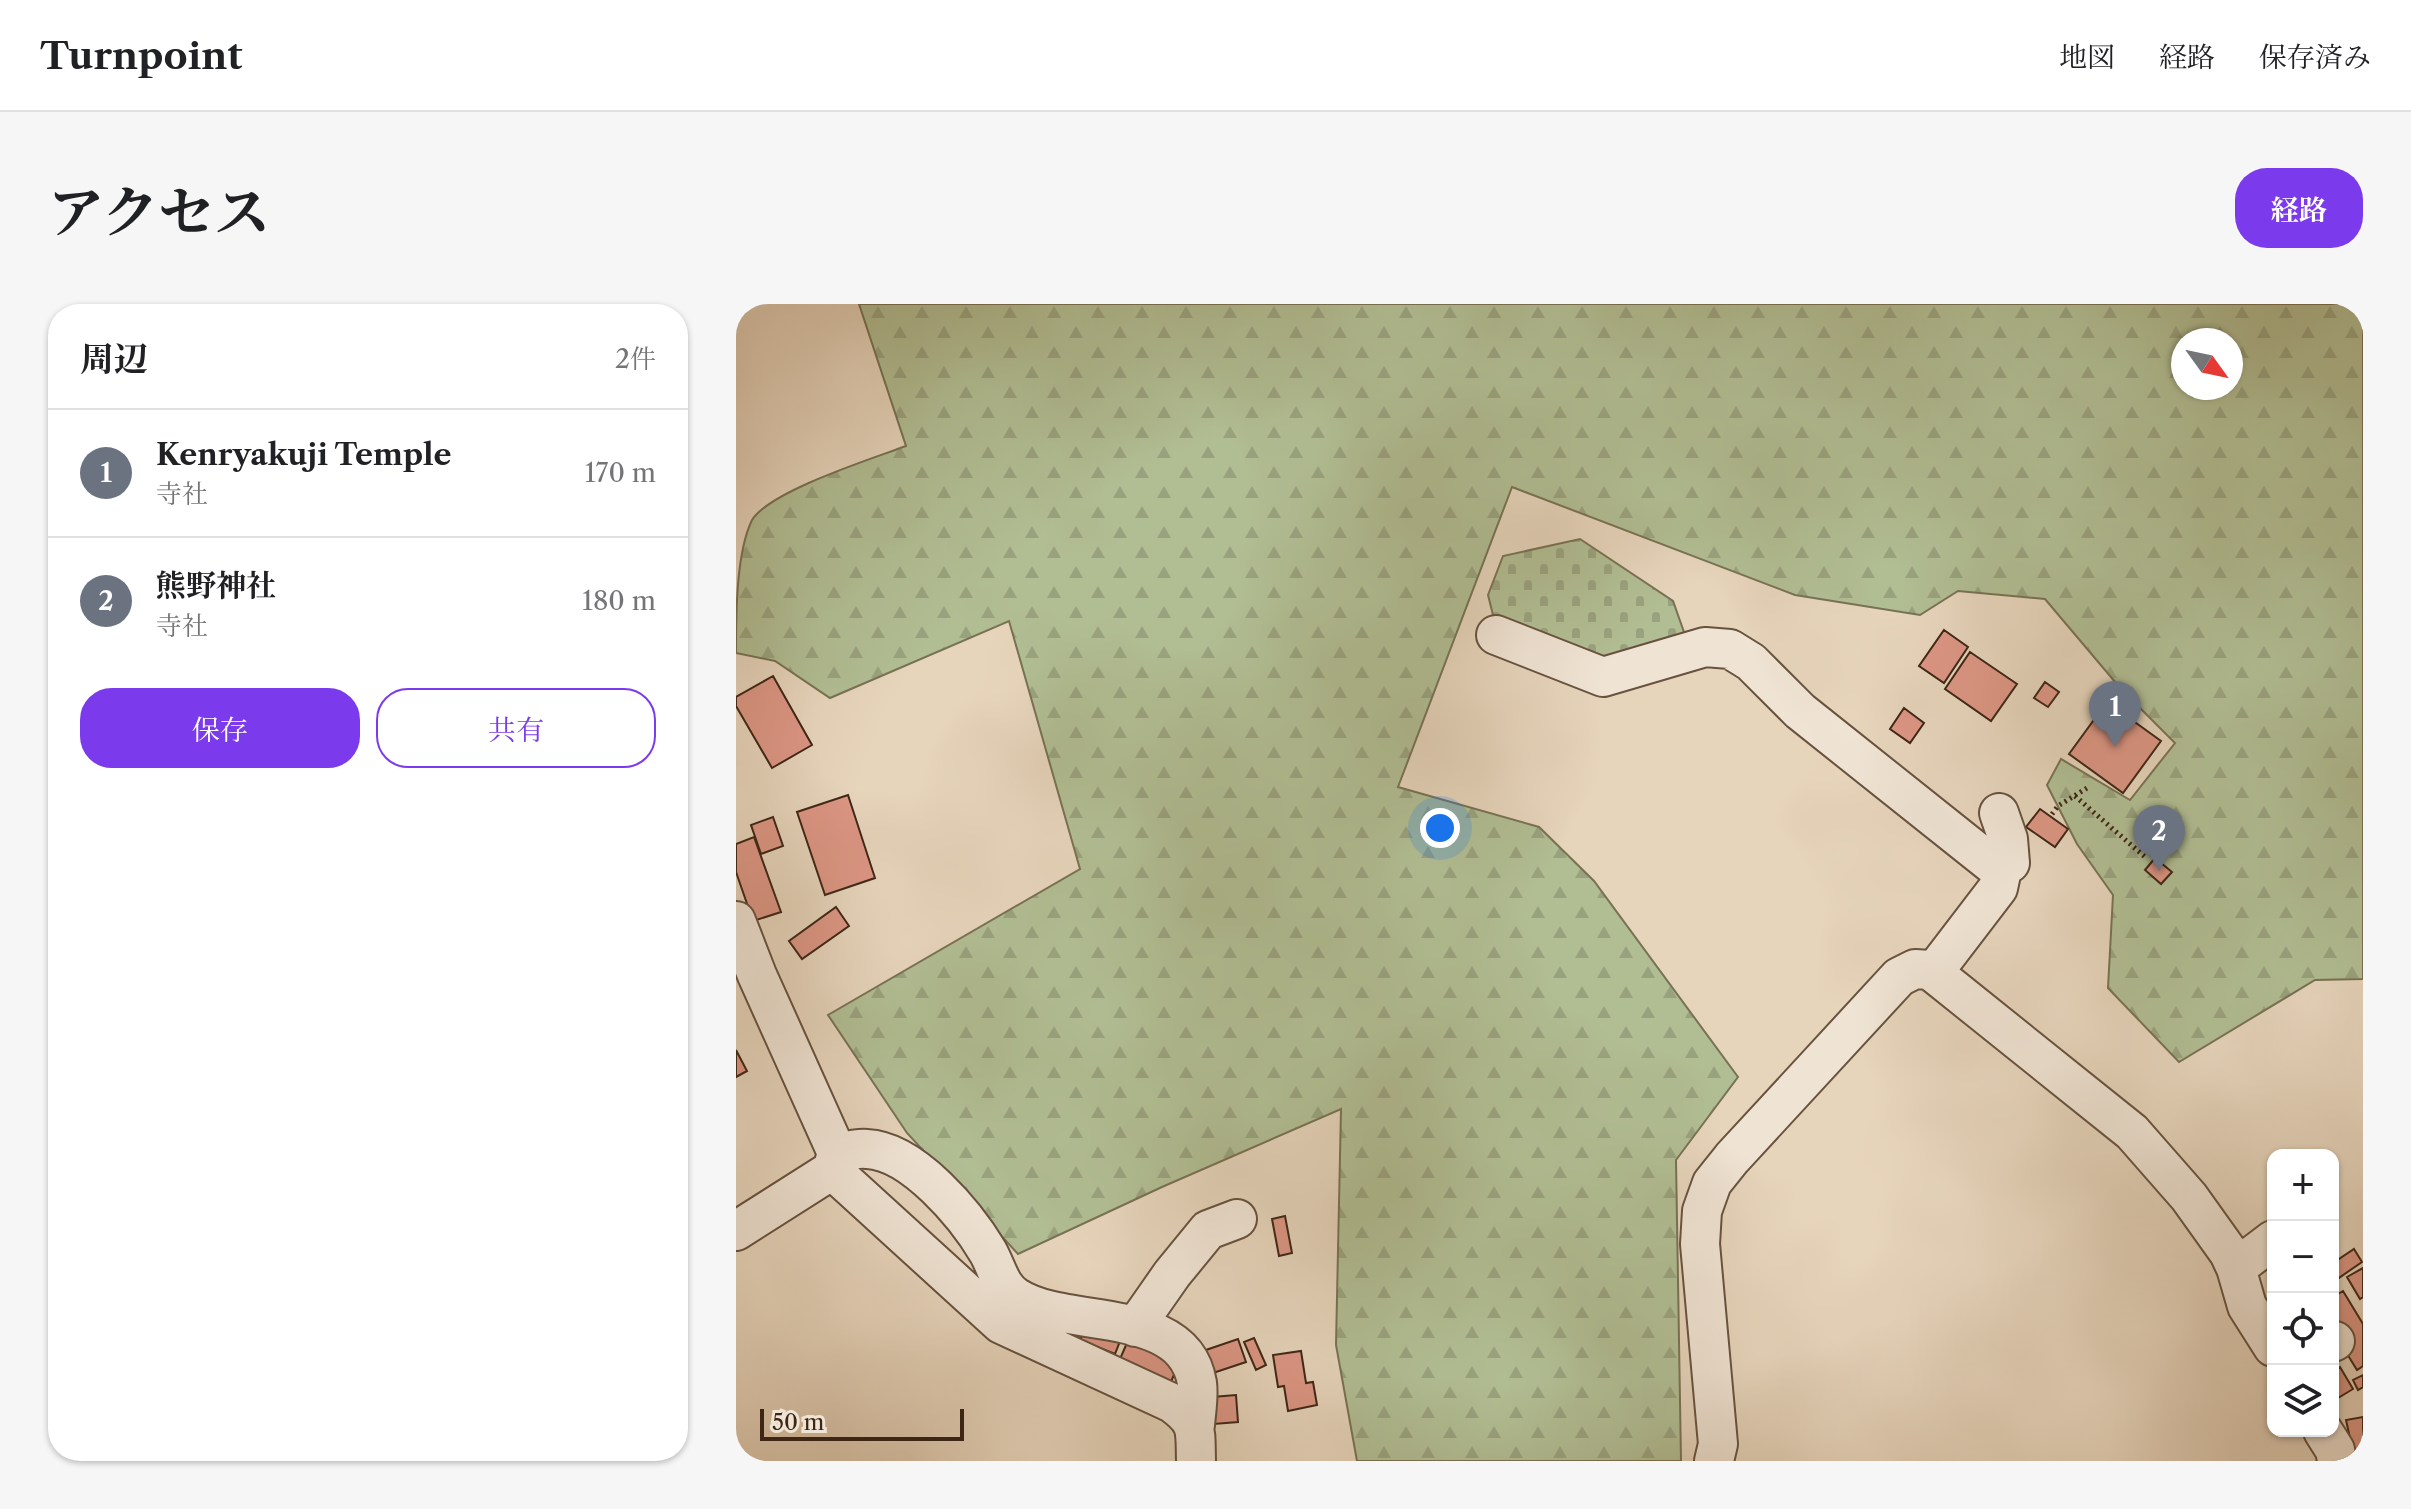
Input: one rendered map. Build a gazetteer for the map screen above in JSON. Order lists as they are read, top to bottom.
{
  "scale_bar": "50 m",
  "north": "bottom right",
  "page": {
    "header": "Turnpoint",
    "nav": ["地図", "経路", "保存済み"],
    "title": "アクセス",
    "buttons": [
      "経路",
      ["保存", "共有"]
    ],
    "heading": ["周辺", "2件"],
    "list": [
      {
        "mark": "1",
        "name": "Kenryakuji Temple",
        "note": "寺社",
        "value": "170 m"
      },
      {
        "mark": "2",
        "name": "熊野神社",
        "note": "寺社",
        "value": "180 m"
      }
    ],
    "pins": ["1", "2"],
    "map_buttons": ["+", "−"],
    "scale": "50 m"
  }
}
